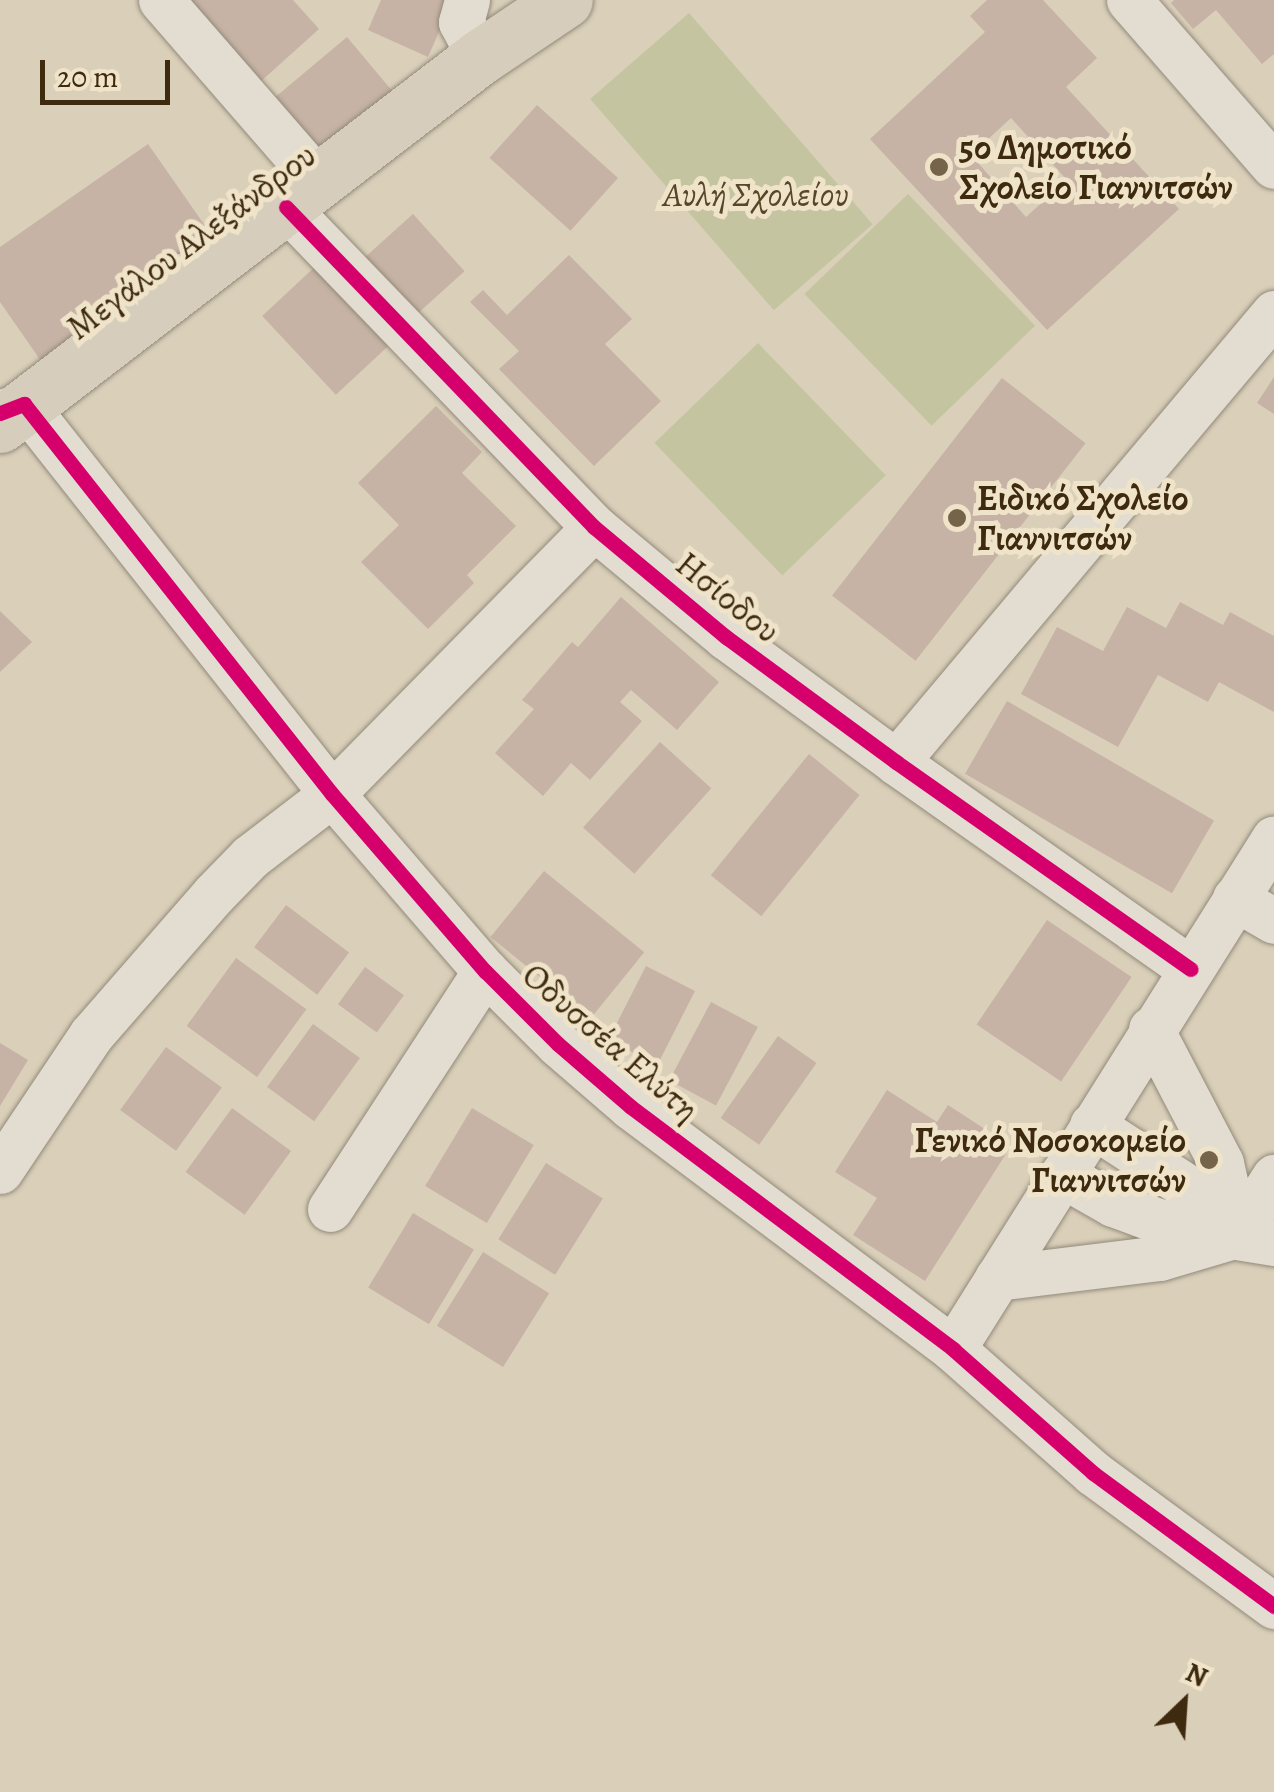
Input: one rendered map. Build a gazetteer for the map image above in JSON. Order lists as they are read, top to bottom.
{
  "streets": {
    "main road": ["Μεγάλου Αλεξάνδρου"],
    "street": ["Ησίοδου", "Οδυσσέα Ελύτη"]
  },
  "crossings": [
    ["Μεγάλου Αλεξάνδρου", "Ησίοδου"],
    ["Μεγάλου Αλεξάνδρου", "Οδυσσέα Ελύτη"]
  ],
  "parks": ["Αυλή Σχολείου"],
  "places": ["5ο Δημοτικό Σχολείο Γιαννιτσών", "Ειδικό Σχολείο Γιαννιτσών", "Γενικό Νοσοκομείο Γιαννιτσών"],
  "scale_bar": "20 m",
  "north": "top right"
}
